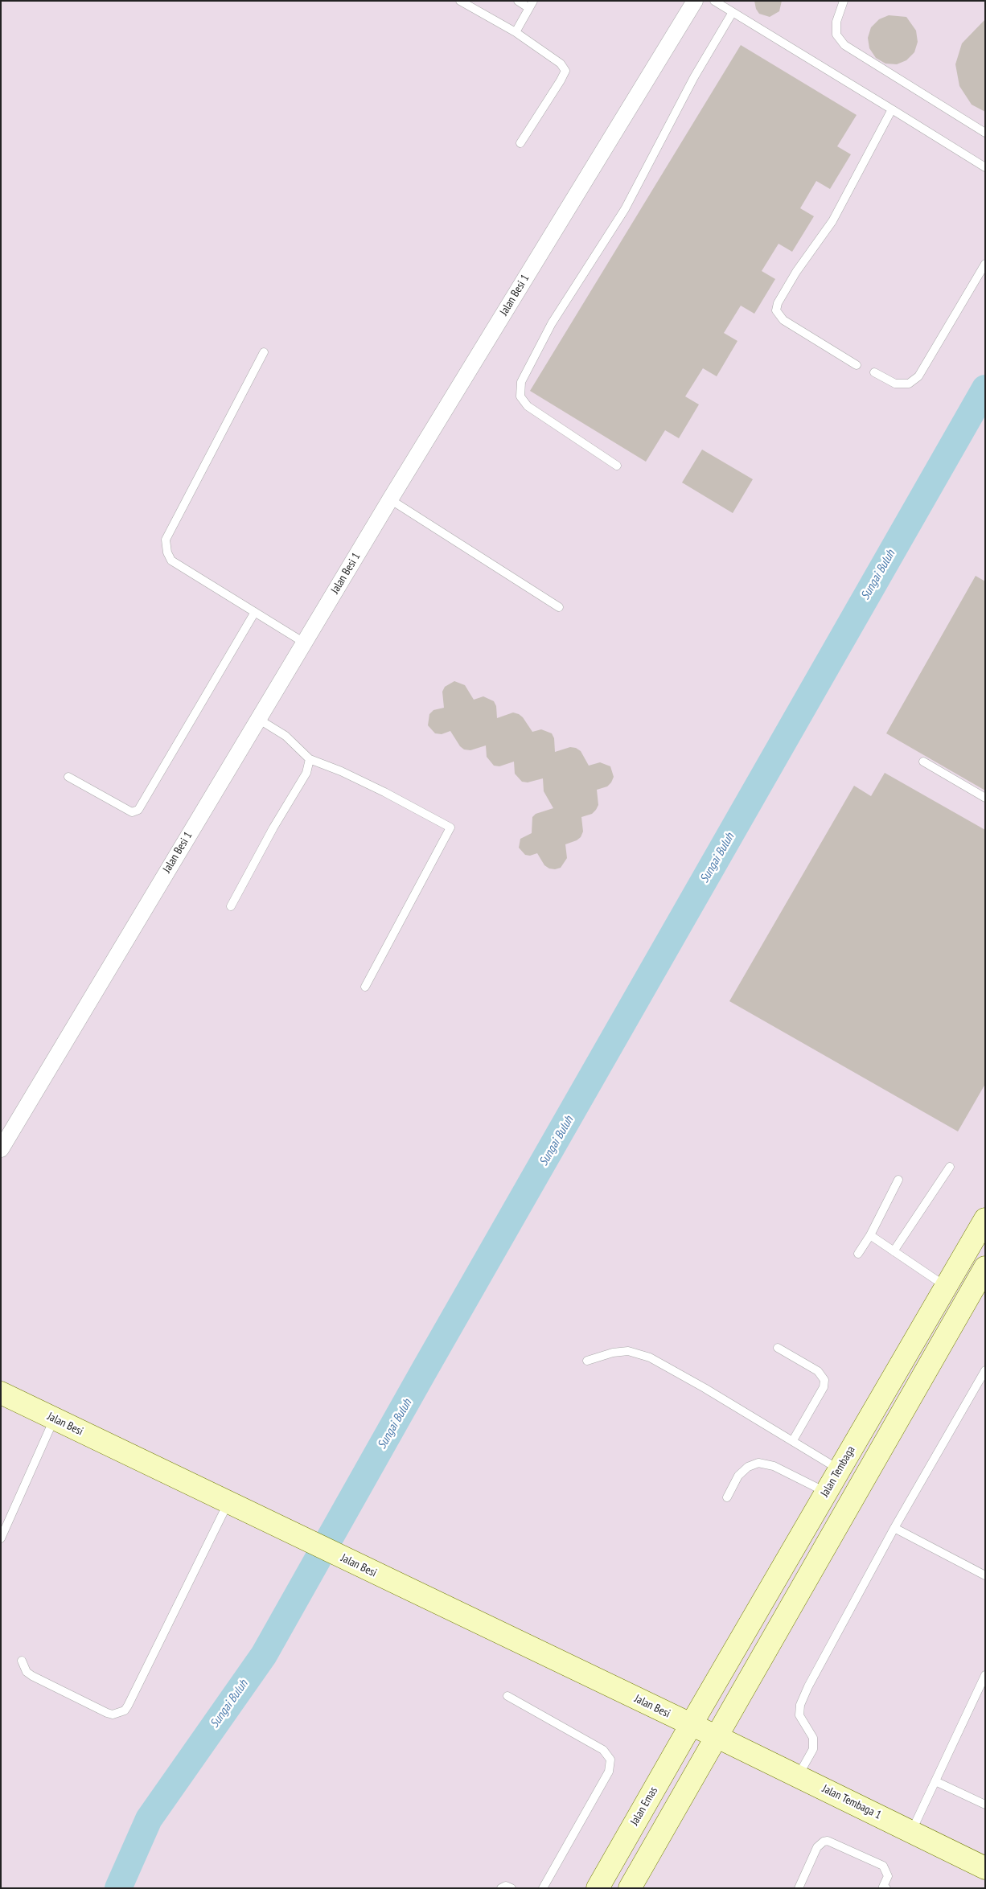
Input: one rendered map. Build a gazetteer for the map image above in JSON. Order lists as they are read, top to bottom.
{
  "streets": {
    "main road": [
      "Jalan Besi",
      "Jalan Tembaga",
      "Jalan Tembaga 1",
      "Jalan Emas"
    ],
    "street": ["Jalan Besi 1"]
  },
  "crossings": [
    ["Jalan Besi", "Jalan Tembaga"],
    ["Jalan Besi", "Jalan Tembaga 1"],
    ["Jalan Besi", "Jalan Emas"],
    ["Jalan Tembaga", "Jalan Emas"]
  ],
  "water": ["Sungai Buluh"]
}
